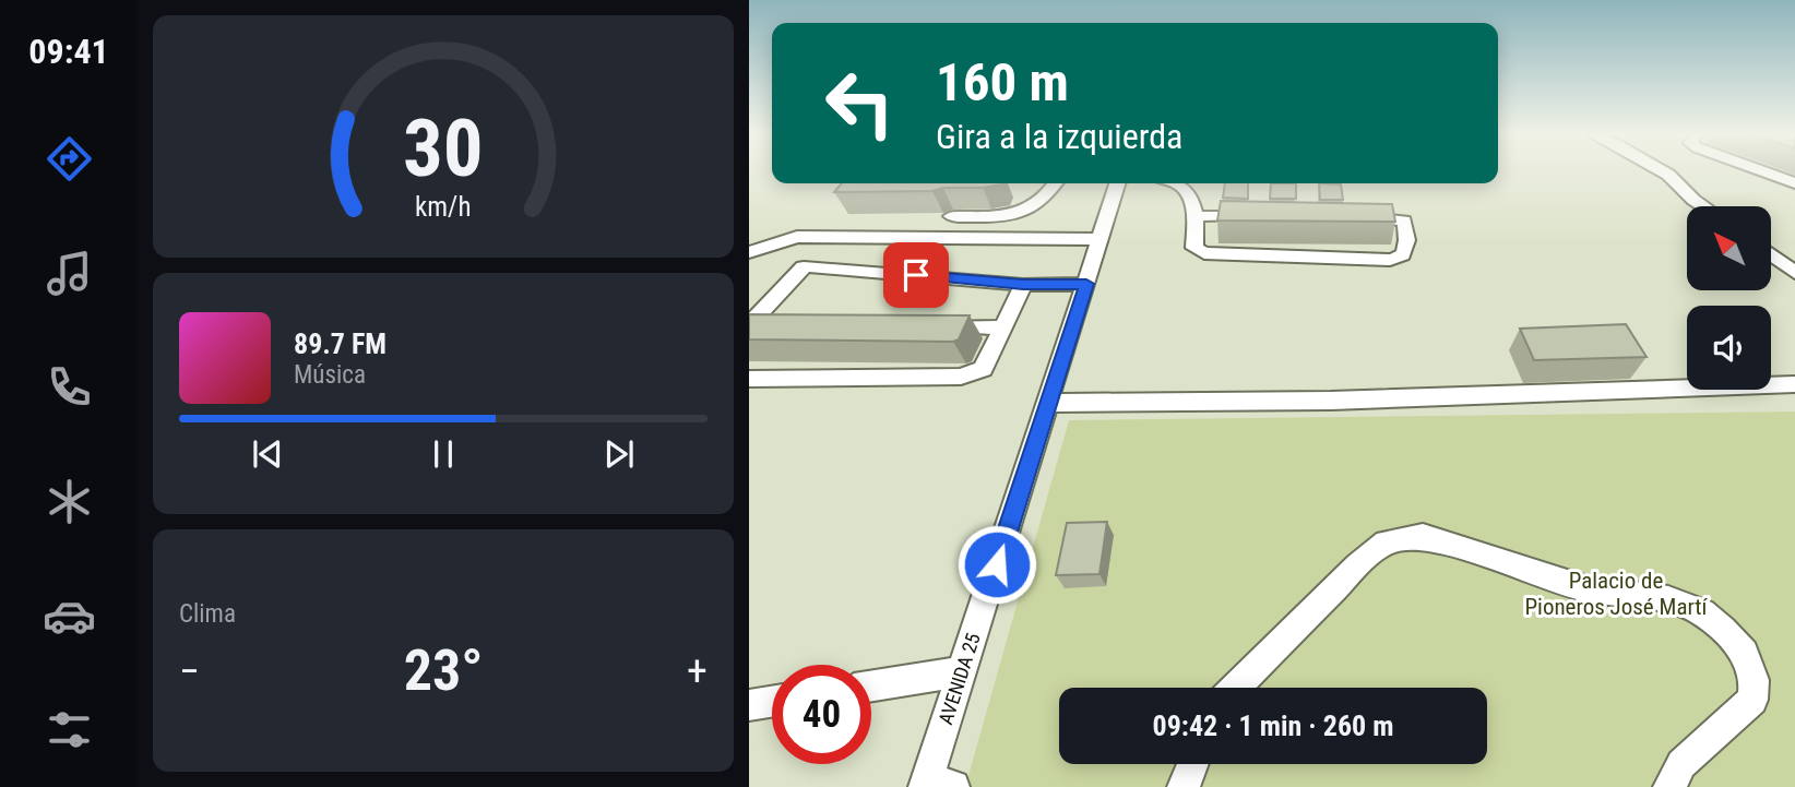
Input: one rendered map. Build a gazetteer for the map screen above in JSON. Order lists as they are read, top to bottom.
{
  "streets": {
    "street": ["AVENIDA 25"]
  },
  "parks": ["Palacio de Pioneros José Martí"],
  "north": "top left",
  "page": {
    "tabs": "09:41",
    "turn": ["160 m", "Gira a la izquierda"],
    "song": ["89.7 FM", "Música"],
    "tile": "Clima",
    "heat": ["−", "23°", "+"],
    "limit": "40",
    "trip": "09:42 · 1 min · 260 m",
    "gauge": ["30", "km/h"]
  }
}
